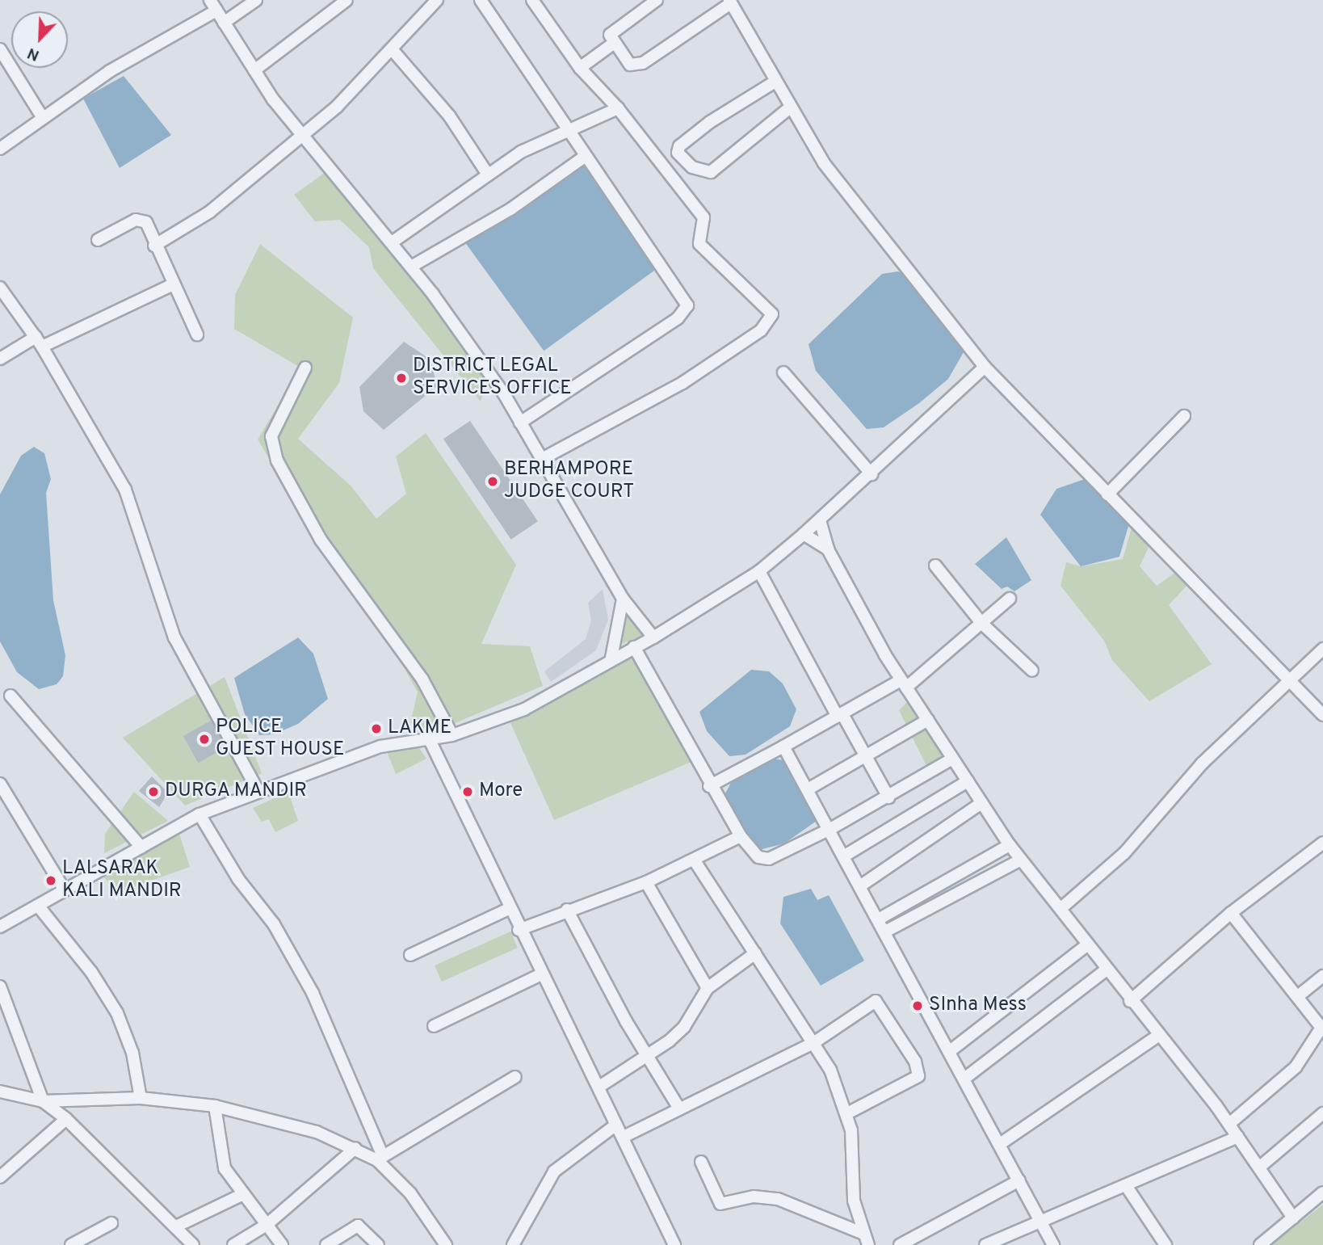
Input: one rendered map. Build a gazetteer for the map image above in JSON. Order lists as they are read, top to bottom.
{
  "places": [
    "DISTRICT LEGAL SERVICES OFFICE",
    "BERHAMPORE JUDGE COURT",
    "LAKME",
    "POLICE GUEST HOUSE",
    "DURGA MANDIR",
    "More",
    "LALSARAK KALI MANDIR",
    "SInha Mess"
  ],
  "north": "bottom left"
}
